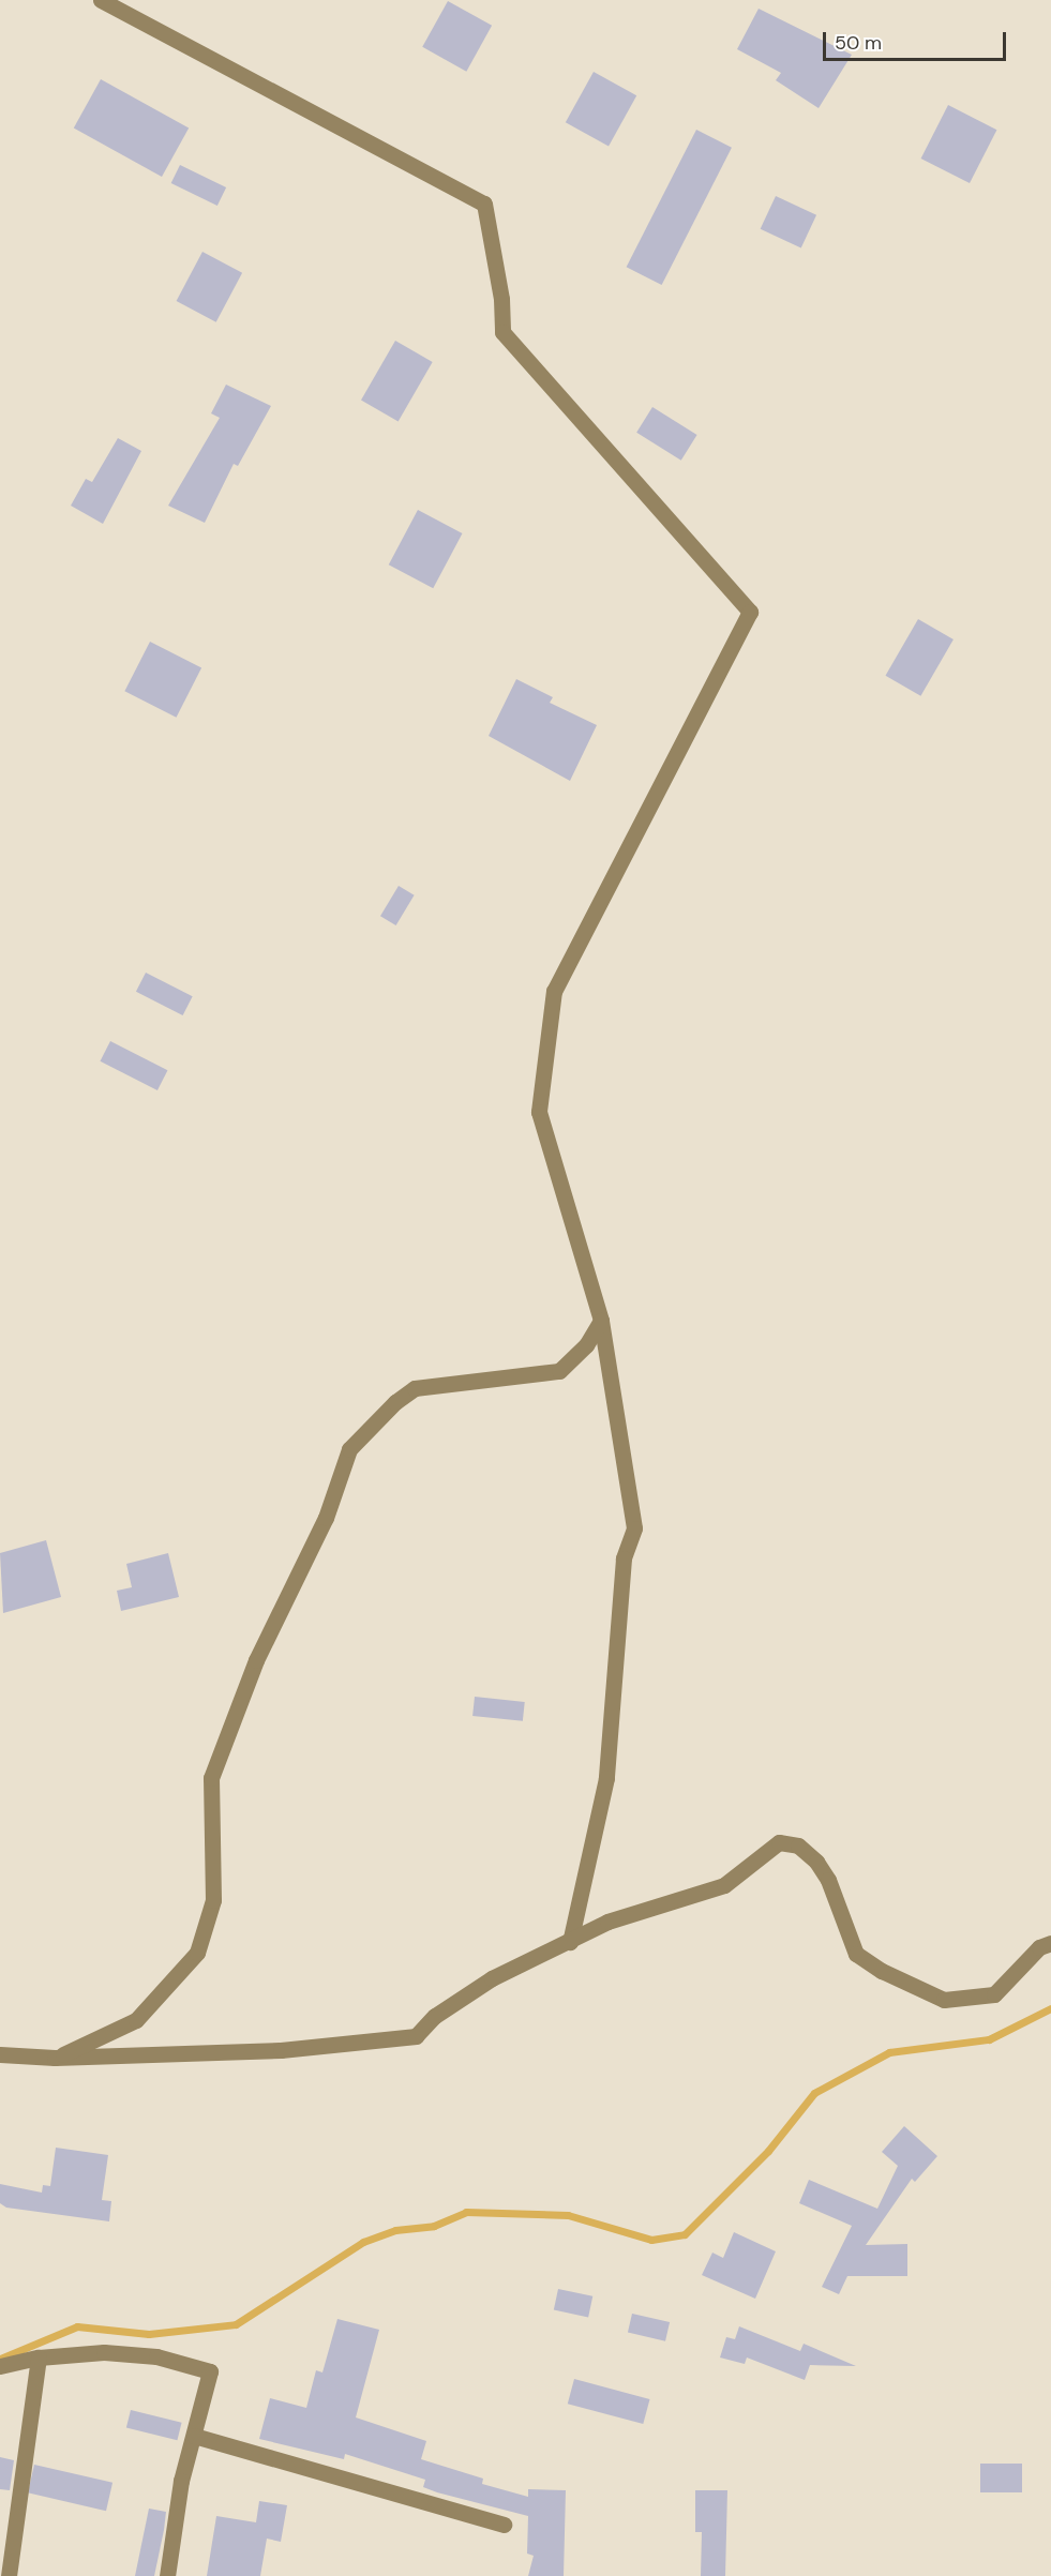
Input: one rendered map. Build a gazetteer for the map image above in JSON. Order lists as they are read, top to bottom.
{
  "scale_bar": "50 m"
}
